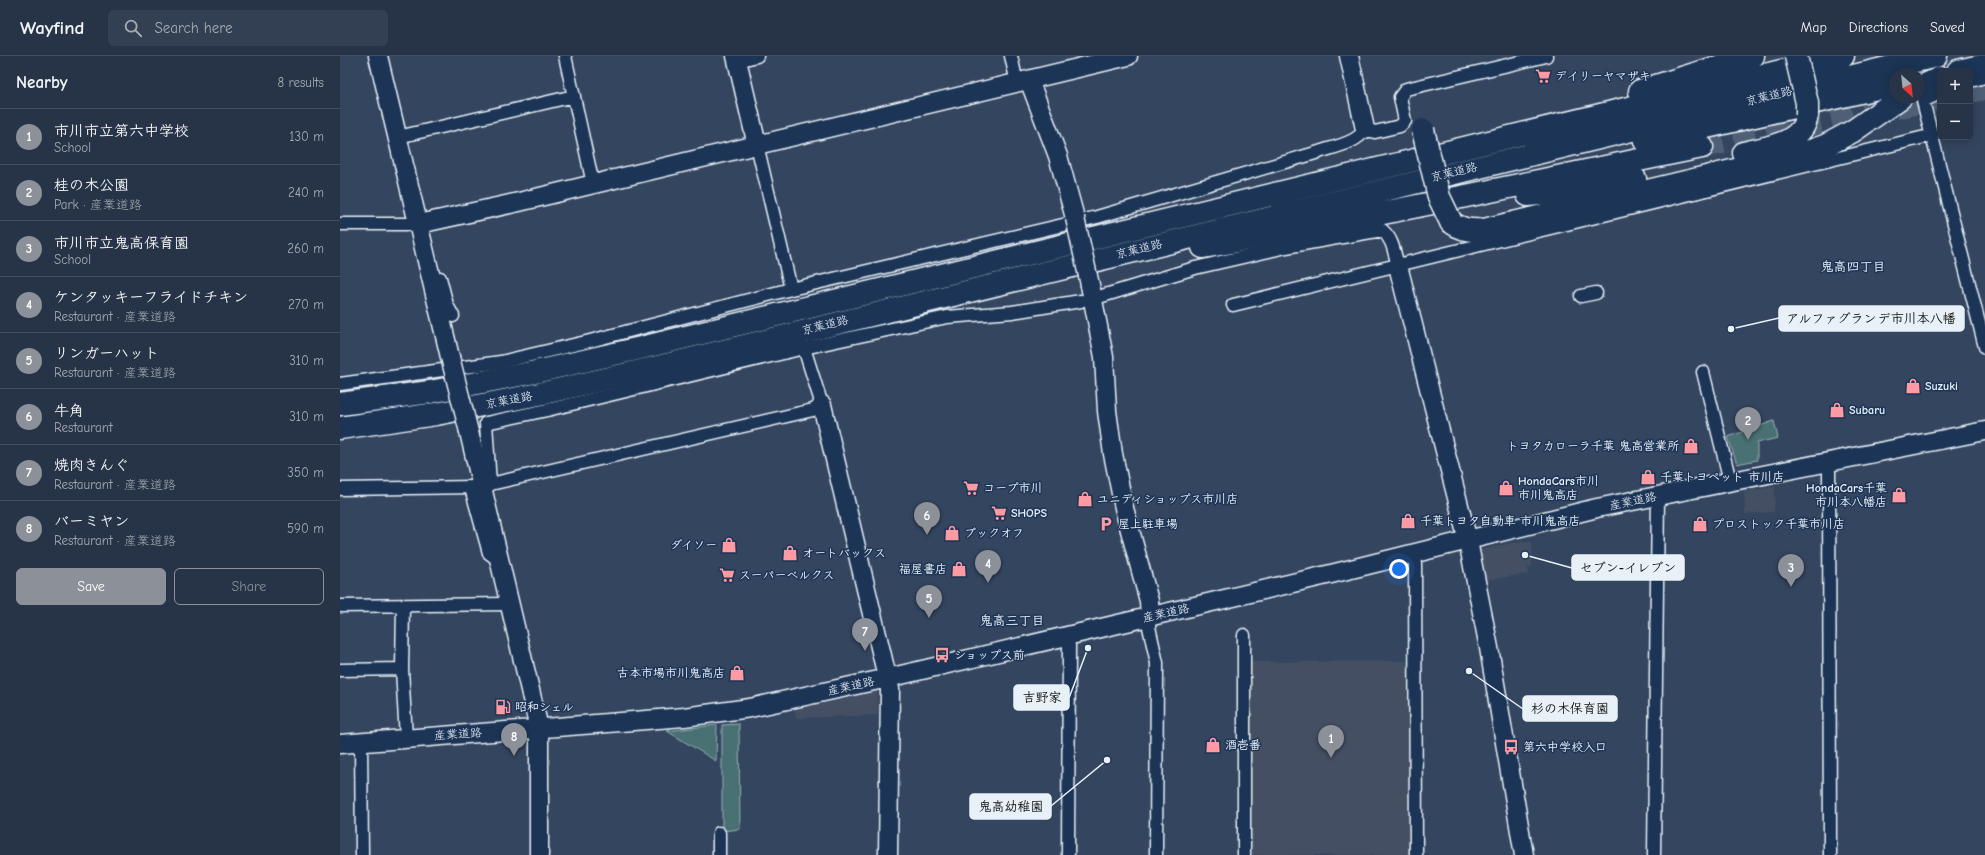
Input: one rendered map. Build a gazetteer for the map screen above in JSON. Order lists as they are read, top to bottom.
{
  "streets": {
    "highway": ["京葉道路"],
    "street": ["産業道路"]
  },
  "districts": ["鬼高四丁目", "鬼高三丁目"],
  "places": {
    "supermarket": [
      "デイリーヤマザキ",
      "コープ市川",
      "SHOPS",
      "スーパーベルクス"
    ],
    "other": [
      "アルファグランデ市川本八幡",
      "セブン-イレブン",
      "吉野家",
      "杉の木保育園",
      "鬼高幼稚園"
    ],
    "shop": [
      "Suzuki",
      "Subaru",
      "トヨタカローラ千葉 鬼高営業所",
      "千葉トヨペット 市川店",
      "HondaCars市川 市川鬼高店",
      "HondaCars千葉 市川本八幡店",
      "ユニディショップス市川店",
      "千葉トヨタ自動車 市川鬼高店",
      "プロストック千葉市川店",
      "ブックオフ",
      "ダイソー",
      "オートバックス",
      "福屋書店",
      "古本市場市川鬼高店",
      "酒壱番"
    ],
    "parking": ["屋上駐車場"],
    "bus stop": ["ショップス前", "第六中学校入口"],
    "fuel station": ["昭和シェル"]
  },
  "north": "bottom right",
  "page": {
    "header": "Wayfind",
    "search": "Search here",
    "nav": ["Map", "Directions", "Saved"],
    "heading": ["Nearby", "8 results"],
    "map_buttons": ["+", "−"],
    "list": [
      {
        "mark": "1",
        "name": "市川市立第六中学校",
        "note": "School",
        "value": "130 m"
      },
      {
        "mark": "2",
        "name": "桂の木公園",
        "note": "Park · 産業道路",
        "value": "240 m"
      },
      {
        "mark": "3",
        "name": "市川市立鬼高保育園",
        "note": "School",
        "value": "260 m"
      },
      {
        "mark": "4",
        "name": "ケンタッキーフライドチキン",
        "note": "Restaurant · 産業道路",
        "value": "270 m"
      },
      {
        "mark": "5",
        "name": "リンガーハット",
        "note": "Restaurant · 産業道路",
        "value": "310 m"
      },
      {
        "mark": "6",
        "name": "牛角",
        "note": "Restaurant",
        "value": "310 m"
      },
      {
        "mark": "7",
        "name": "焼肉きんぐ",
        "note": "Restaurant · 産業道路",
        "value": "350 m"
      },
      {
        "mark": "8",
        "name": "バーミヤン",
        "note": "Restaurant · 産業道路",
        "value": "590 m"
      }
    ],
    "pins": [
      "2",
      "6",
      "4",
      "3",
      "5",
      "7",
      "8",
      "1"
    ],
    "buttons": ["Save", "Share"]
  }
}
